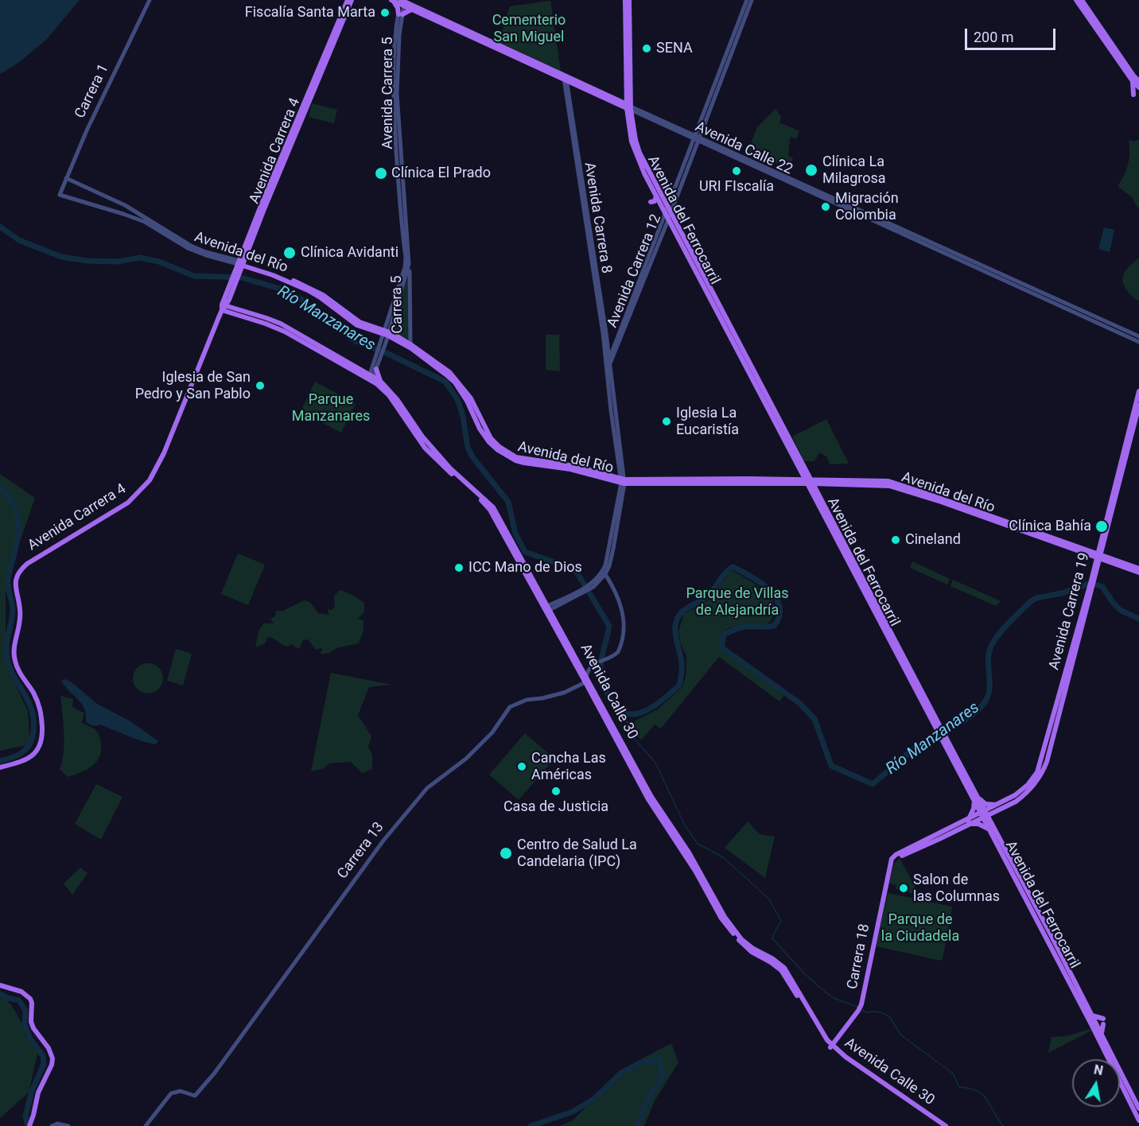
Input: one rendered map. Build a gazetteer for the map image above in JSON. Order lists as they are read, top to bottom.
{
  "streets": {
    "main road": [
      "Avenida Calle 22",
      "Avenida Carrera 4",
      "Avenida del Ferrocarril",
      "Avenida del Río",
      "Avenida Carrera 19",
      "Avenida Calle 30",
      "Carrera 18"
    ],
    "street": [
      "Carrera 1",
      "Avenida Carrera 5",
      "Avenida Carrera 8",
      "Avenida Carrera 12",
      "Carrera 5",
      "Carrera 13"
    ]
  },
  "crossings": [
    ["Carrera 1", "Avenida del Río"],
    ["Avenida Carrera 5", "Avenida Calle 22"],
    ["Avenida Carrera 5", "Avenida del Río"],
    ["Avenida Carrera 5", "Carrera 5"],
    ["Avenida Carrera 5", "Avenida Calle 30"],
    ["Avenida Calle 22", "Avenida Carrera 8"],
    ["Avenida Calle 22", "Avenida del Ferrocarril"],
    ["Avenida Calle 22", "Avenida Carrera 12"],
    ["Avenida Carrera 4", "Avenida del Río"],
    ["Avenida Carrera 4", "Avenida Calle 30"],
    ["Avenida Carrera 8", "Avenida Carrera 12"],
    ["Avenida del Ferrocarril", "Avenida del Río"],
    ["Avenida del Ferrocarril", "Avenida Carrera 12"],
    ["Avenida del Ferrocarril", "Avenida Carrera 19"],
    ["Avenida del Río", "Carrera 5"],
    ["Avenida del Río", "Avenida Carrera 19"],
    ["Avenida Carrera 19", "Carrera 18"],
    ["Avenida Calle 30", "Carrera 13"],
    ["Avenida Calle 30", "Carrera 18"]
  ],
  "water": ["Río Manzanares"],
  "parks": [
    "Cementerio San Miguel",
    "Parque Manzanares",
    "Parque de Villas de Alejandría",
    "Parque de la Ciudadela"
  ],
  "places": [
    "Fiscalía Santa Marta",
    "SENA",
    "Clínica La Milagrosa",
    "URI FIscalía",
    "Clínica El Prado",
    "Migración Colombia",
    "Clínica Avidanti",
    "Iglesia de San Pedro y San Pablo",
    "Iglesia La Eucaristía",
    "Clínica Bahía",
    "Cineland",
    "ICC Mano de Dios",
    "Cancha Las Américas",
    "Casa de Justicia",
    "Centro de Salud La Candelaria (IPC)",
    "Salon de las Columnas"
  ],
  "scale_bar": "200 m",
  "north": "top"
}
